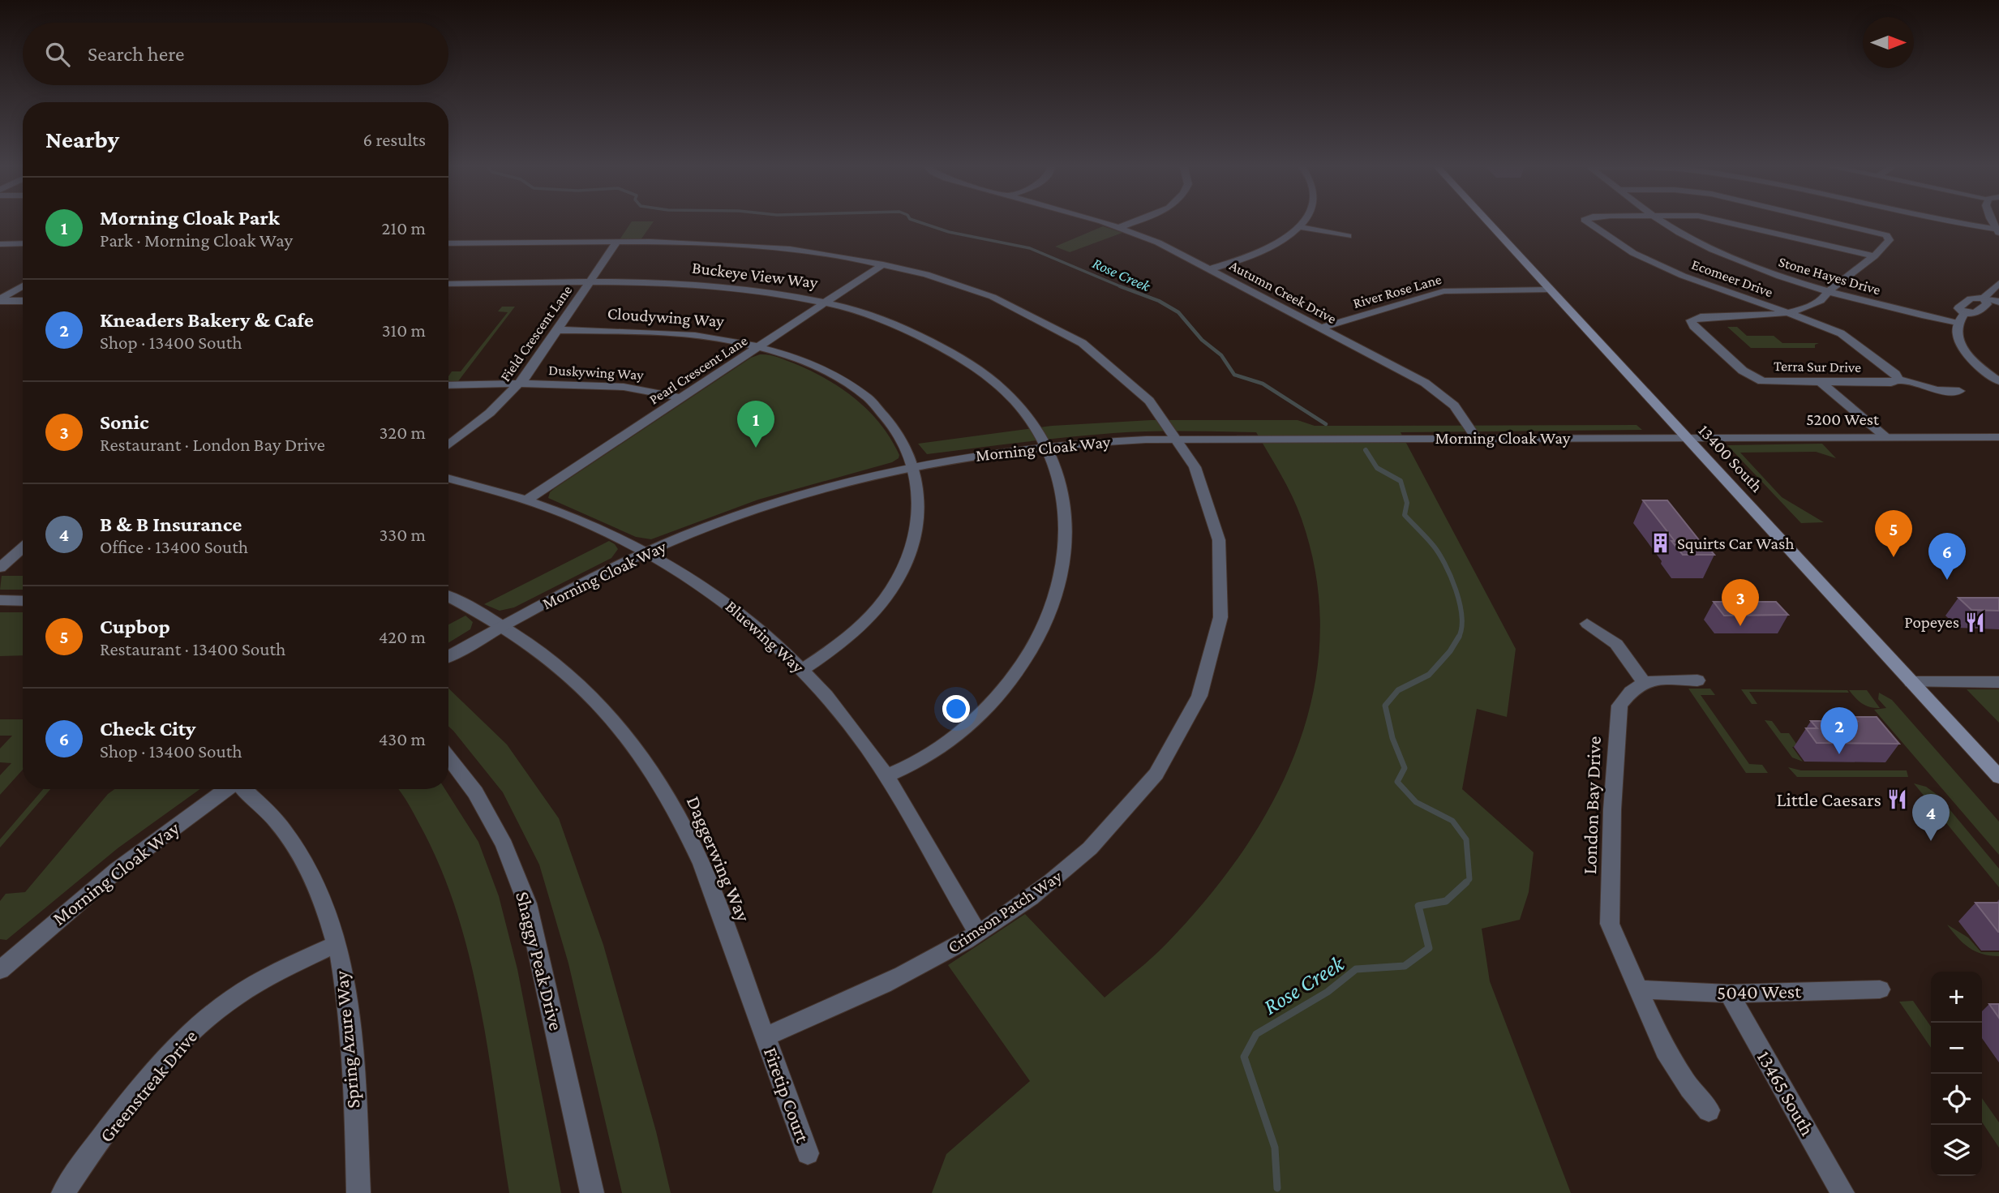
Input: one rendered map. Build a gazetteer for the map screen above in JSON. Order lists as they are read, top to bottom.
{
  "streets": {
    "main road": ["13400 South"],
    "street": [
      "Buckeye View Way",
      "Stone Hayes Drive",
      "Ecomeer Drive",
      "River Rose Lane",
      "Autumn Creek Drive",
      "Cloudywing Way",
      "Field Crescent Lane",
      "Terra Sur Drive",
      "Pearl Crescent Lane",
      "Duskywing Way",
      "5200 West",
      "Morning Cloak Way",
      "Bluewing Way",
      "London Bay Drive",
      "Daggerwing Way",
      "Crimson Patch Way",
      "Shaggy Peak Drive",
      "5040 West",
      "Spring Azure Way",
      "Greenstreak Drive",
      "13465 South",
      "Firetip Court"
    ]
  },
  "crossings": [
    ["Buckeye View Way", "Field Crescent Lane"],
    ["Buckeye View Way", "Pearl Crescent Lane"],
    ["Buckeye View Way", "Morning Cloak Way"],
    ["Buckeye View Way", "Bluewing Way"],
    ["Ecomeer Drive", "Terra Sur Drive"],
    ["River Rose Lane", "Autumn Creek Drive"],
    ["River Rose Lane", "13400 South"],
    ["Autumn Creek Drive", "Morning Cloak Way"],
    ["Cloudywing Way", "Field Crescent Lane"],
    ["Cloudywing Way", "Pearl Crescent Lane"],
    ["Cloudywing Way", "Morning Cloak Way"],
    ["Cloudywing Way", "Bluewing Way"],
    ["Field Crescent Lane", "Duskywing Way"],
    ["Field Crescent Lane", "Crimson Patch Way"],
    ["Pearl Crescent Lane", "Duskywing Way"],
    ["Pearl Crescent Lane", "Bluewing Way"],
    ["Pearl Crescent Lane", "Crimson Patch Way"],
    ["5200 West", "Morning Cloak Way"],
    ["5200 West", "13400 South"],
    ["Morning Cloak Way", "13400 South"],
    ["Morning Cloak Way", "Bluewing Way"],
    ["Morning Cloak Way", "Daggerwing Way"],
    ["Morning Cloak Way", "Crimson Patch Way"],
    ["Bluewing Way", "Crimson Patch Way"],
    ["London Bay Drive", "5040 West"],
    ["Daggerwing Way", "Crimson Patch Way"],
    ["Daggerwing Way", "Firetip Court"],
    ["Crimson Patch Way", "Firetip Court"],
    ["5040 West", "13465 South"],
    ["Spring Azure Way", "Greenstreak Drive"]
  ],
  "water": ["Rose Creek"],
  "places": {
    "building": ["Squirts Car Wash"],
    "restaurant": ["Popeyes", "Little Caesars"]
  },
  "north": "right",
  "page": {
    "search": "Search here",
    "heading": ["Nearby", "6 results"],
    "list": [
      {
        "mark": "1",
        "name": "Morning Cloak Park",
        "note": "Park · Morning Cloak Way",
        "value": "210 m"
      },
      {
        "mark": "2",
        "name": "Kneaders Bakery & Cafe",
        "note": "Shop · 13400 South",
        "value": "310 m"
      },
      {
        "mark": "3",
        "name": "Sonic",
        "note": "Restaurant · London Bay Drive",
        "value": "320 m"
      },
      {
        "mark": "4",
        "name": "B & B Insurance",
        "note": "Office · 13400 South",
        "value": "330 m"
      },
      {
        "mark": "5",
        "name": "Cupbop",
        "note": "Restaurant · 13400 South",
        "value": "420 m"
      },
      {
        "mark": "6",
        "name": "Check City",
        "note": "Shop · 13400 South",
        "value": "430 m"
      }
    ],
    "pins": [
      "1",
      "5",
      "6",
      "3",
      "2",
      "4"
    ],
    "map_buttons": ["+", "−"]
  }
}
